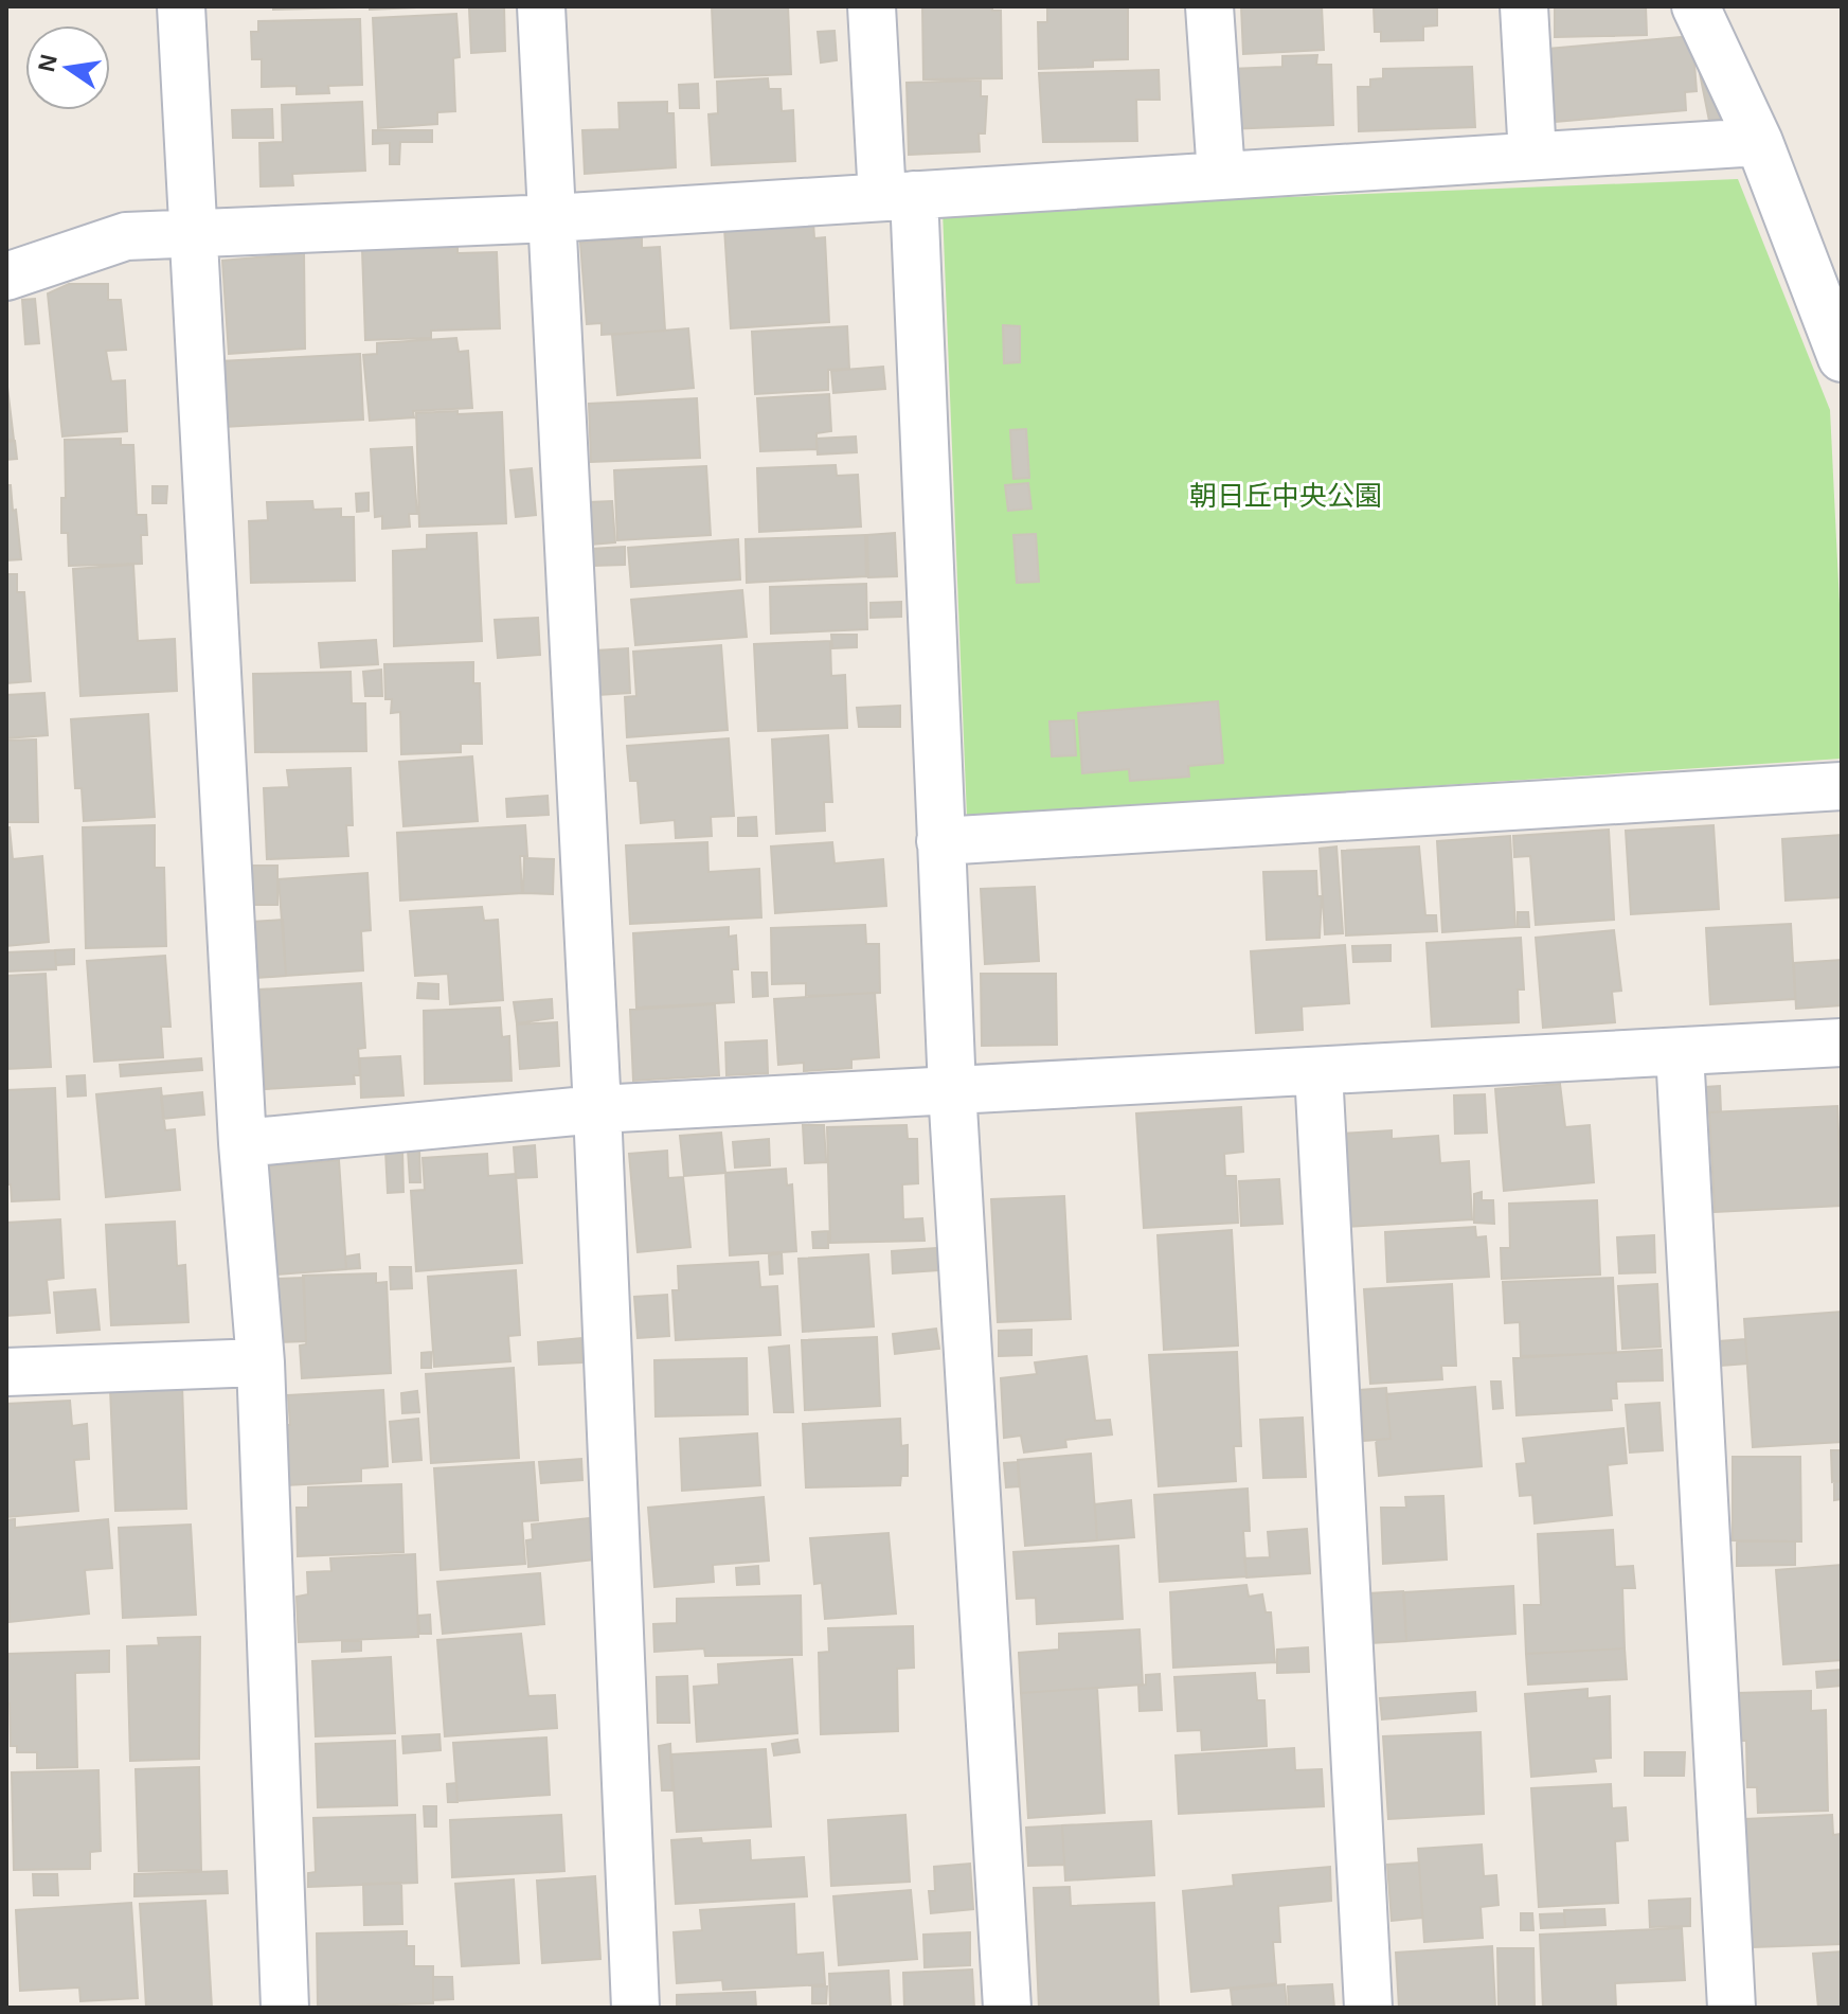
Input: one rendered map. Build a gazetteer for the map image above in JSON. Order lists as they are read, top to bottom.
{
  "parks": ["朝日丘中央公園"],
  "north": "left"
}
